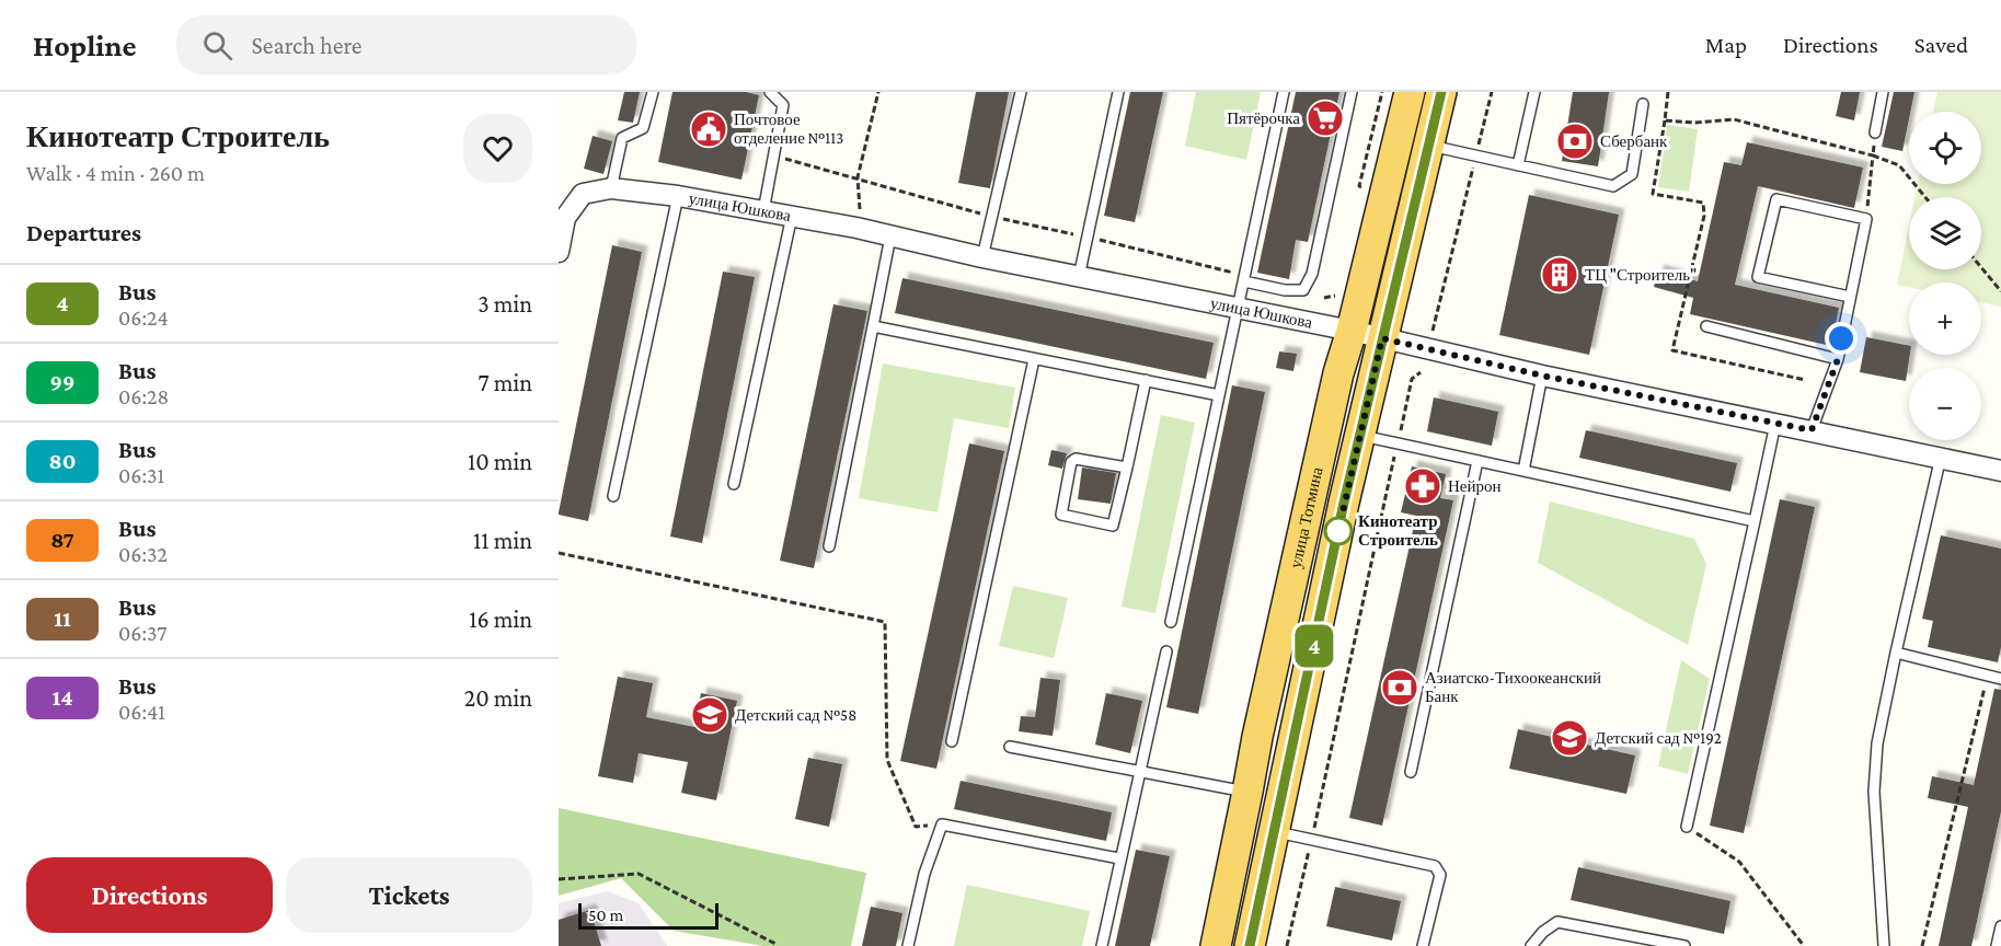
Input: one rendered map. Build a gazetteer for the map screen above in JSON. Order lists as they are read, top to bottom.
{
  "streets": {
    "main road": ["улица Тотмина"],
    "street": ["улица Юшкова"]
  },
  "crossings": [
    ["улица Юшкова", "улица Тотмина"]
  ],
  "places": {
    "supermarket": ["Пятёрочка"],
    "public building": ["Почтовое отделение №113"],
    "bank": ["Сбербанк", "Азиатско-Тихоокеанский Банк"],
    "building": ["ТЦ \"Строитель\""],
    "pharmacy": ["Нейрон"],
    "other": ["Кинотеатр Строитель"],
    "school or university": ["Детский сад №58", "Детский сад №192"]
  },
  "lines": ["bus line 4"],
  "scale_bar": "50 m",
  "page": {
    "header": "Hopline",
    "search": "Search here",
    "nav": ["Map", "Directions", "Saved"],
    "heading": [
      ["Кинотеатр Строитель", "Walk · 4 min · 260 m"],
      "Departures"
    ],
    "on_map": "4",
    "map_buttons": ["+", "−"],
    "list": [
      {
        "mark": "4",
        "name": "Bus",
        "note": "06:24",
        "value": "3 min"
      },
      {
        "mark": "99",
        "name": "Bus",
        "note": "06:28",
        "value": "7 min"
      },
      {
        "mark": "80",
        "name": "Bus",
        "note": "06:31",
        "value": "10 min"
      },
      {
        "mark": "87",
        "name": "Bus",
        "note": "06:32",
        "value": "11 min"
      },
      {
        "mark": "11",
        "name": "Bus",
        "note": "06:37",
        "value": "16 min"
      },
      {
        "mark": "14",
        "name": "Bus",
        "note": "06:41",
        "value": "20 min"
      }
    ],
    "buttons": ["Directions", "Tickets"],
    "scale": "50 m"
  }
}
